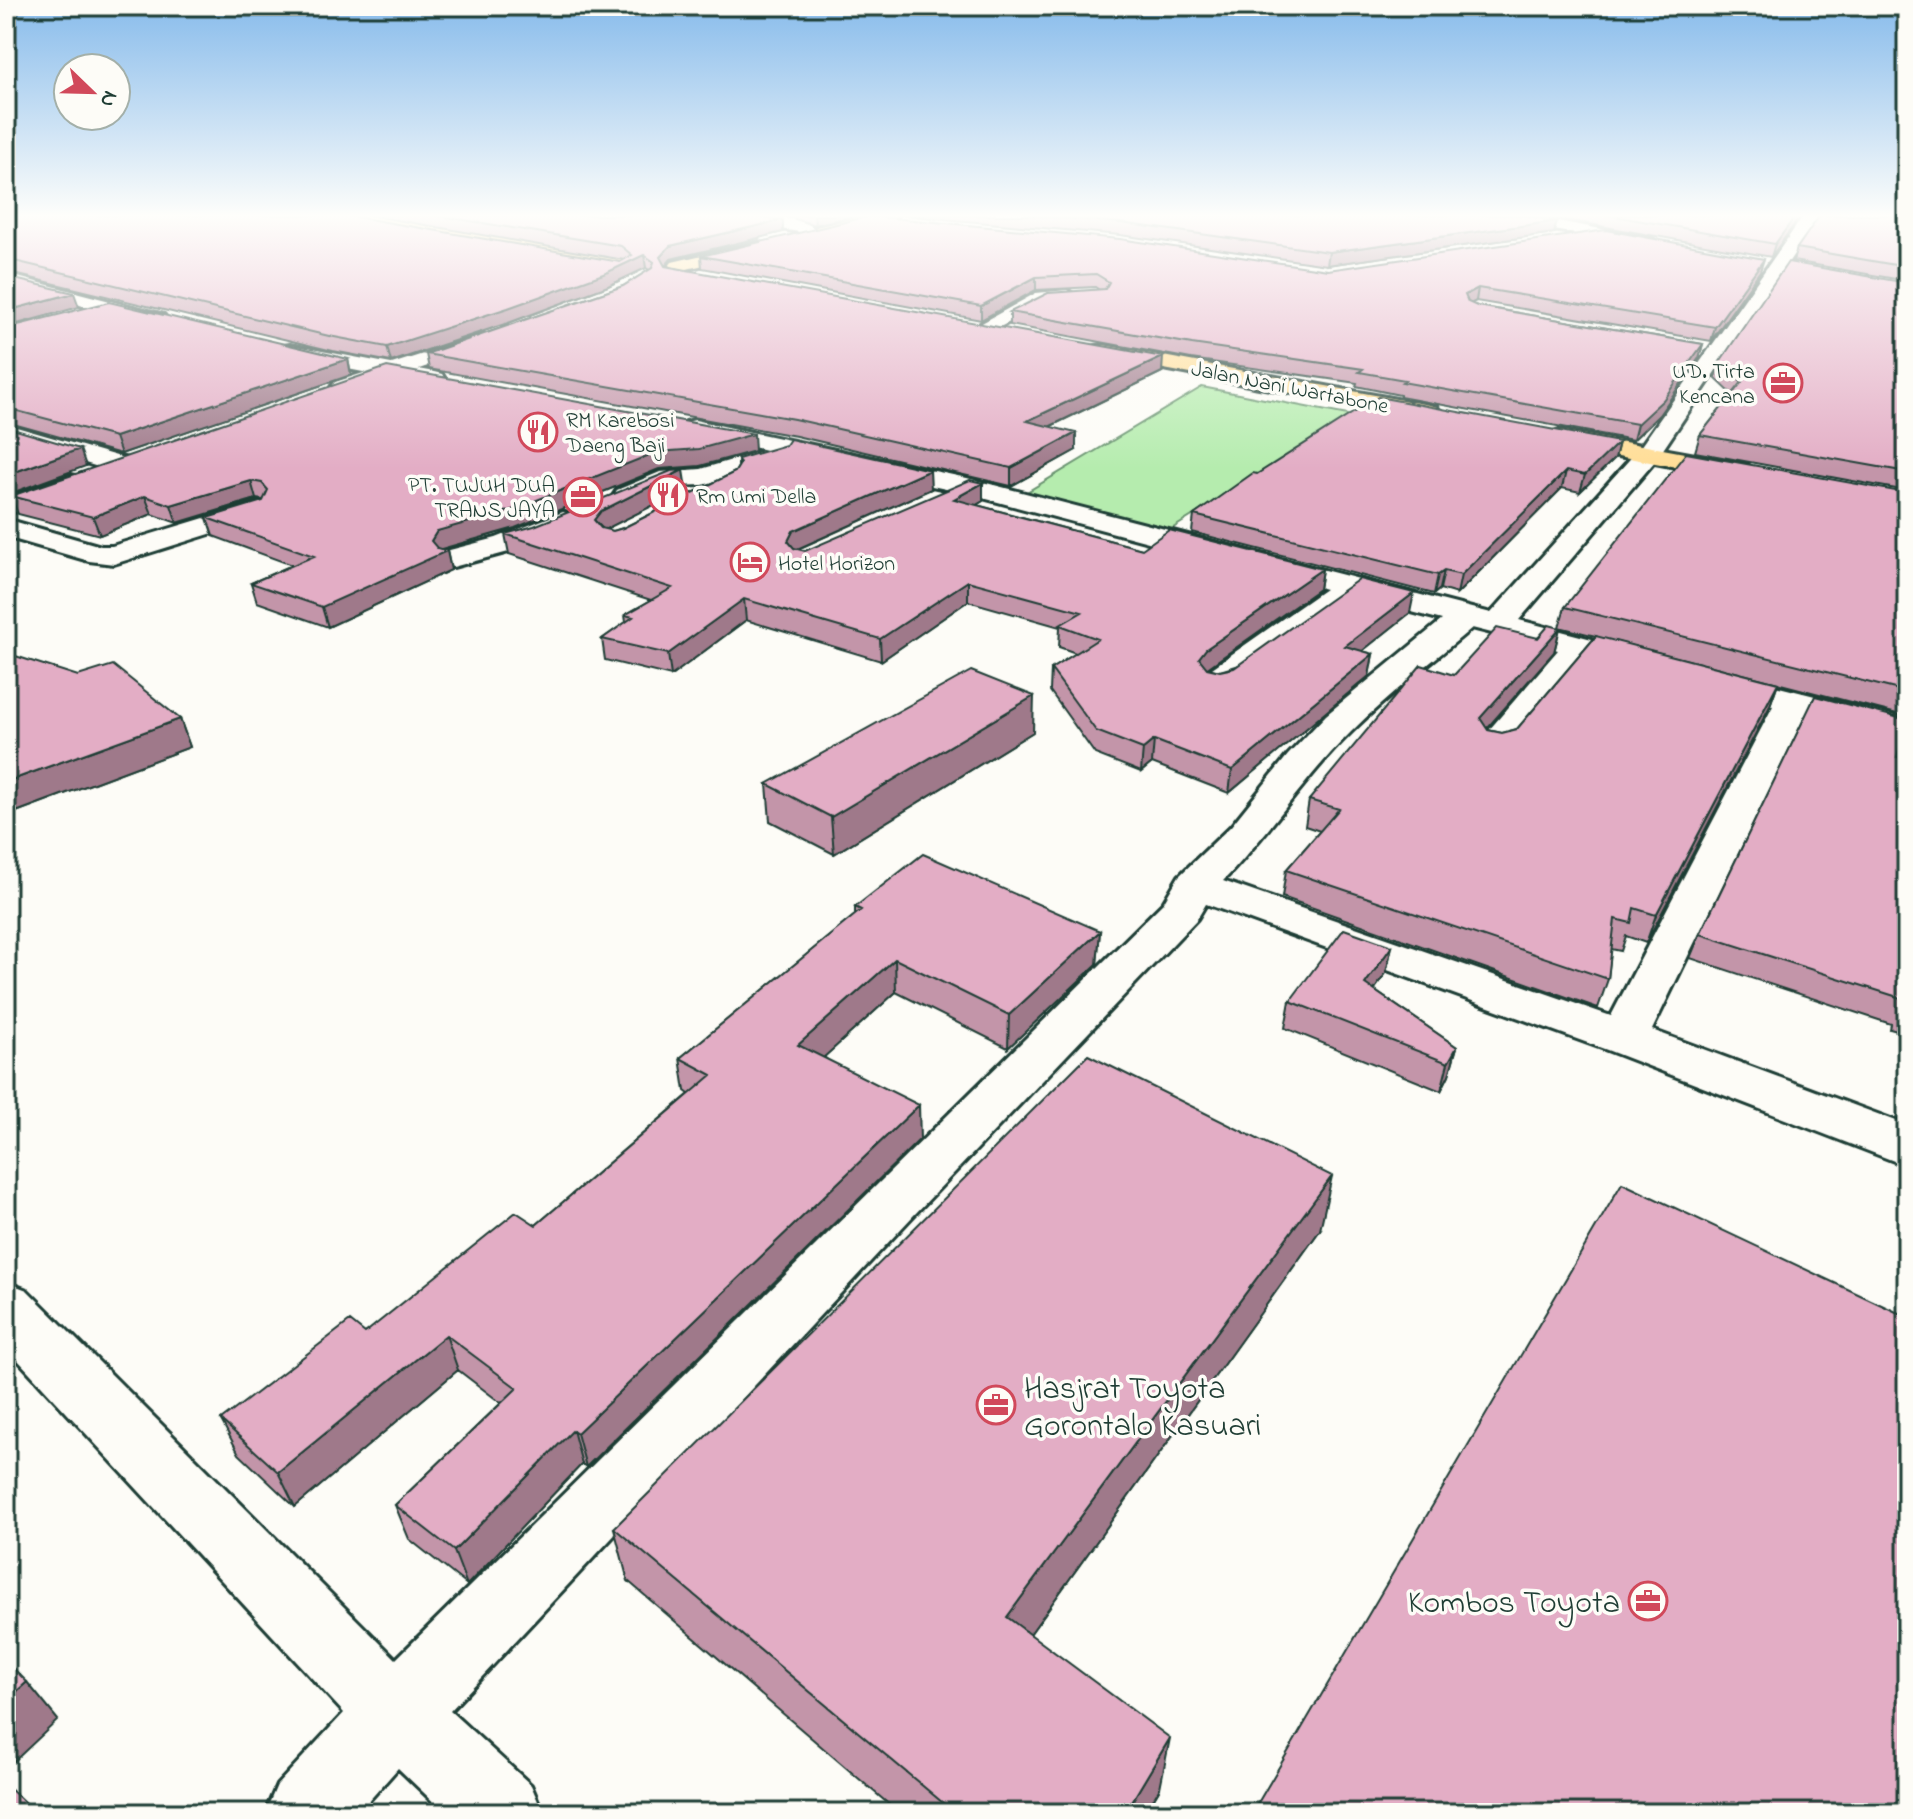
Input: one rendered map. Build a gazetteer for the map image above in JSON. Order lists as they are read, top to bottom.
{
  "streets": {
    "main road": ["Jalan Nani Wartabone"]
  },
  "places": {
    "office": [
      "UD. Tirta Kencana",
      "PT. TUJUH DUA TRANS JAYA",
      "Hasjrat Toyota Gorontalo Kasuari",
      "Kombos Toyota"
    ],
    "restaurant": ["RM Karebosi Daeng Baji", "Rm Umi Della"],
    "hotel": ["Hotel Horizon"]
  },
  "north": "bottom right"
}
